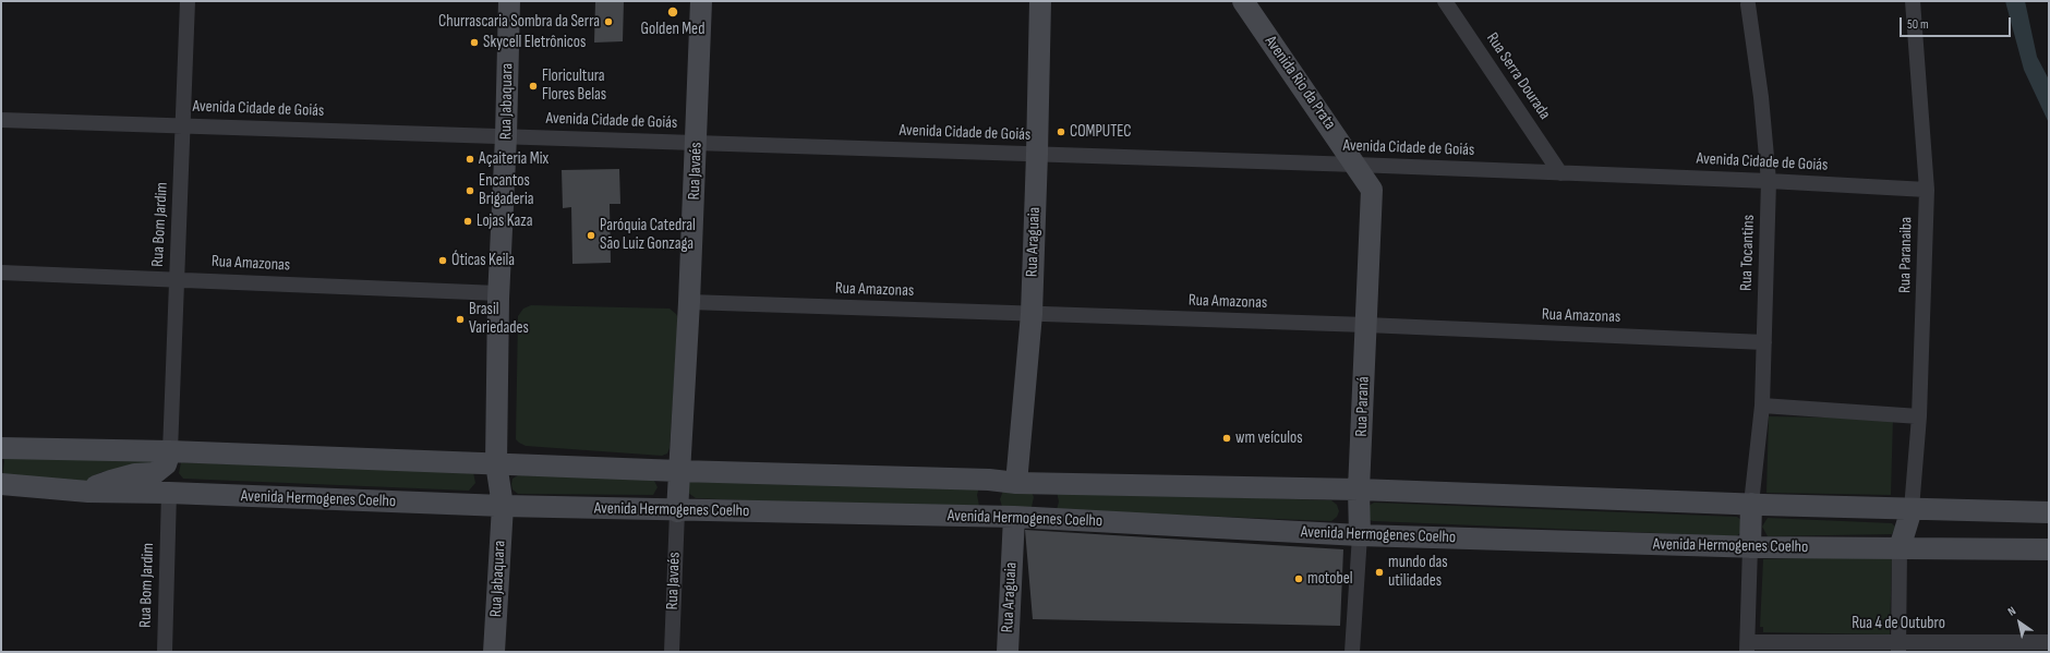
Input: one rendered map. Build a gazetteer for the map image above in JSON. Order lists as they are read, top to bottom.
{
  "streets": {
    "main road": [
      "Avenida Rio da Prata",
      "Rua Jabaquara",
      "Rua Javaés",
      "Rua Araguaia",
      "Rua Paraná",
      "Avenida Hermogenes Coelho"
    ],
    "street": [
      "Rua Serra Dourada",
      "Avenida Cidade de Goiás",
      "Rua Bom Jardim",
      "Rua Tocantins",
      "Rua Paranaiba",
      "Rua Amazonas",
      "Rua 4 de Outubro"
    ]
  },
  "crossings": [
    ["Rua Serra Dourada", "Avenida Cidade de Goiás"],
    ["Avenida Rio da Prata", "Avenida Cidade de Goiás"],
    ["Avenida Rio da Prata", "Rua Paraná"],
    ["Rua Jabaquara", "Avenida Cidade de Goiás"],
    ["Rua Jabaquara", "Rua Amazonas"],
    ["Rua Jabaquara", "Avenida Hermogenes Coelho"],
    ["Avenida Cidade de Goiás", "Rua Javaés"],
    ["Avenida Cidade de Goiás", "Rua Bom Jardim"],
    ["Avenida Cidade de Goiás", "Rua Araguaia"],
    ["Avenida Cidade de Goiás", "Rua Tocantins"],
    ["Avenida Cidade de Goiás", "Rua Paranaiba"],
    ["Avenida Cidade de Goiás", "Rua Paraná"],
    ["Rua Javaés", "Rua Amazonas"],
    ["Rua Javaés", "Avenida Hermogenes Coelho"],
    ["Rua Bom Jardim", "Rua Amazonas"],
    ["Rua Bom Jardim", "Avenida Hermogenes Coelho"],
    ["Rua Araguaia", "Rua Amazonas"],
    ["Rua Araguaia", "Avenida Hermogenes Coelho"],
    ["Rua Tocantins", "Rua Amazonas"],
    ["Rua Amazonas", "Rua Paraná"],
    ["Rua Paraná", "Avenida Hermogenes Coelho"]
  ],
  "places": [
    "Golden Med",
    "Churrascaria Sombra da Serra",
    "Skycell Eletrônicos",
    "Floricultura Flores Belas",
    "COMPUTEC",
    "Açaiteria Mix",
    "Encantos Brigaderia",
    "Lojas Kaza",
    "Paróquia Catedral São Luiz Gonzaga",
    "Óticas Keila",
    "Brasil Variedades",
    "wm veículos",
    "mundo das utilidades",
    "motobel"
  ],
  "scale_bar": "50 m",
  "north": "top left"
}
